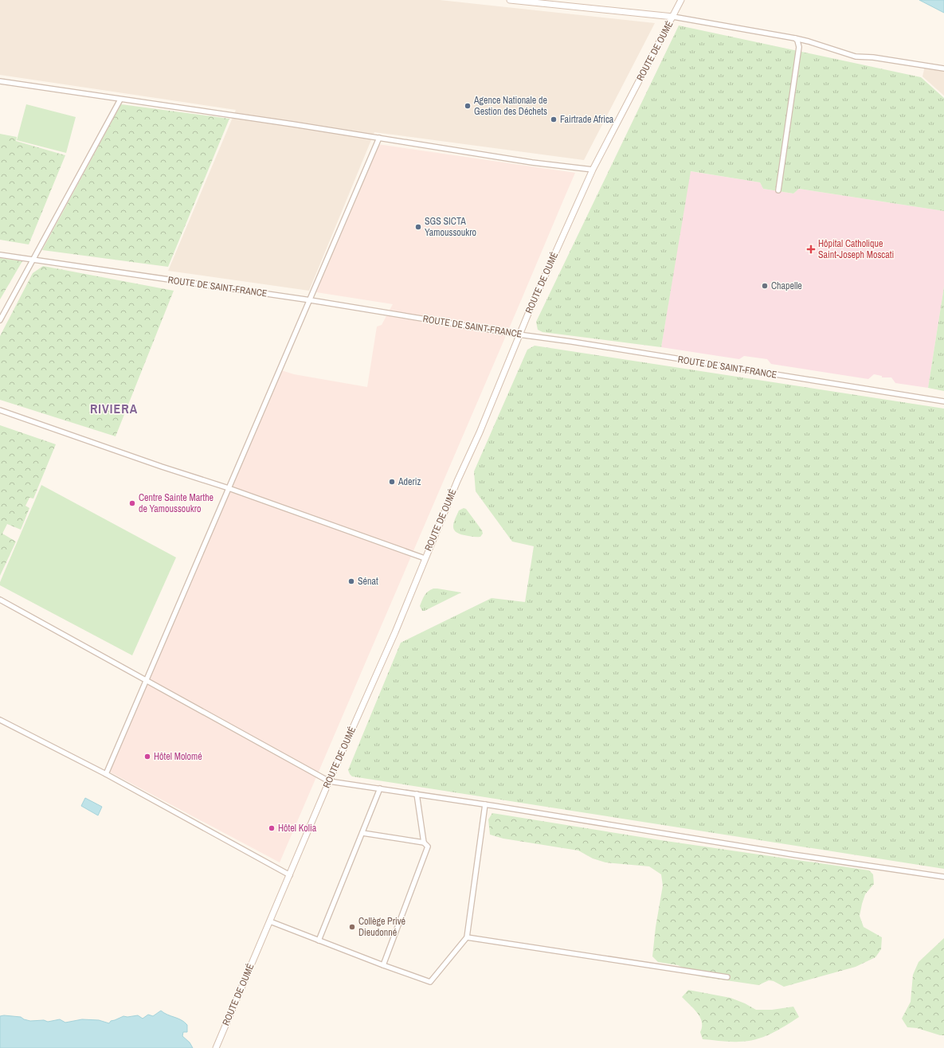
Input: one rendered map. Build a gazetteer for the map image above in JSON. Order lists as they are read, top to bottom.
{
  "streets": {
    "main road": ["ROUTE DE OUMÉ"],
    "street": ["ROUTE DE SAINT-FRANCE"]
  },
  "crossings": [
    ["ROUTE DE OUMÉ", "ROUTE DE SAINT-FRANCE"]
  ],
  "districts": ["RIVIERA"],
  "places": {
    "other": [
      "Agence Nationale de Gestion des Déchets",
      "Fairtrade Africa",
      "SGS SICTA Yamoussoukro",
      "Chapelle",
      "Aderiz",
      "Centre Sainte Marthe de Yamoussoukro",
      "Sénat",
      "Hôtel Molomé",
      "Hôtel Kolia",
      "Collège Privé Dieudonné"
    ],
    "health": ["Hôpital Catholique Saint-Joseph Moscati"]
  }
}
